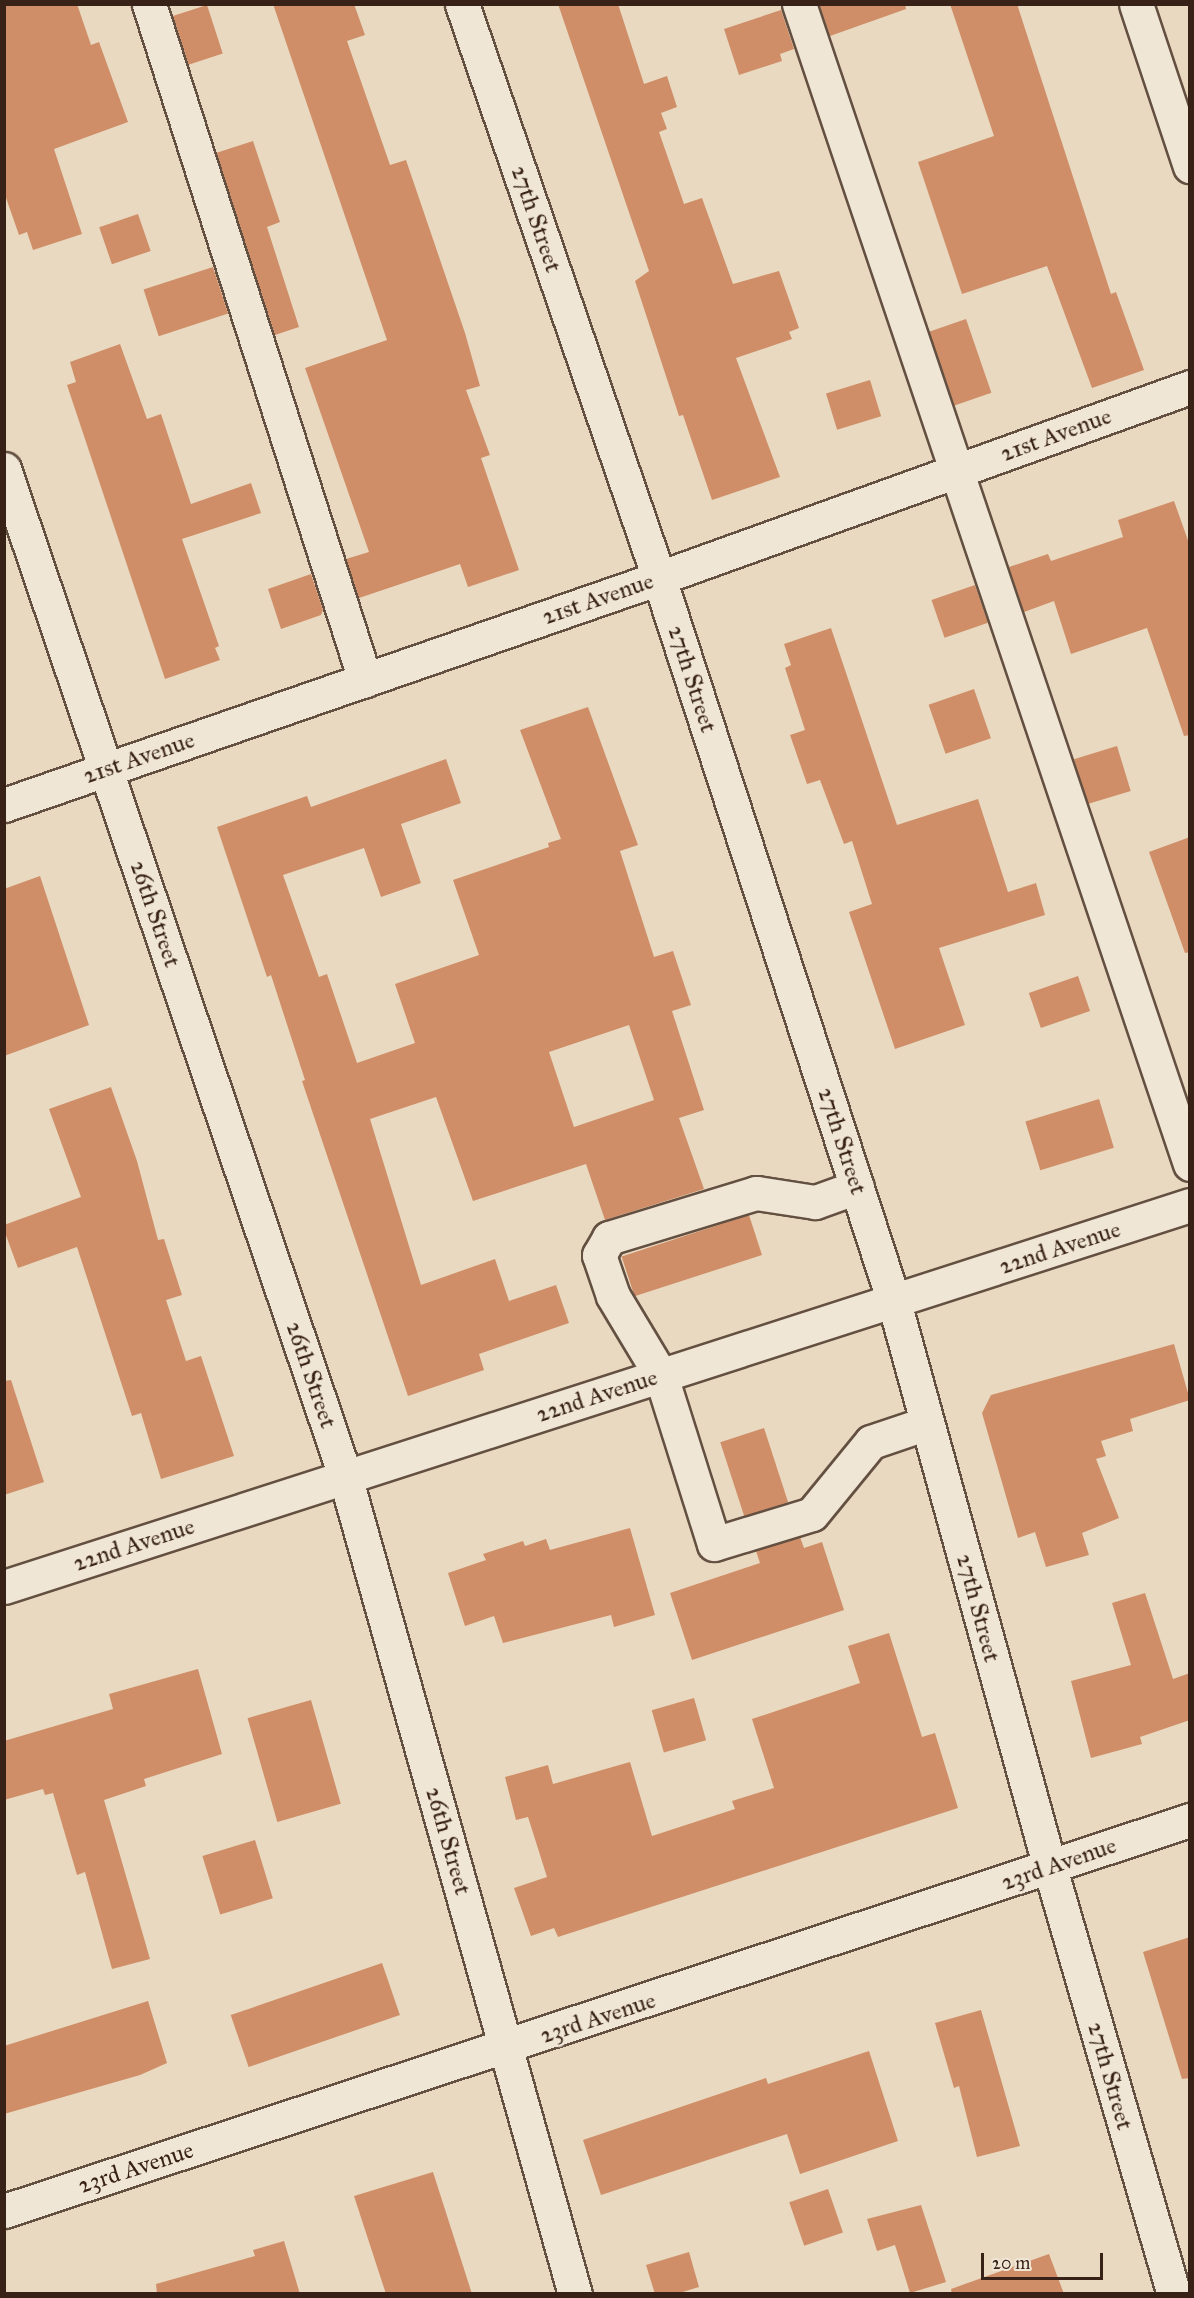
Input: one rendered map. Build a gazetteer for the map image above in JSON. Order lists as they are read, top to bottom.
{
  "streets": {
    "street": [
      "27th Street",
      "21st Avenue",
      "26th Street",
      "22nd Avenue",
      "23rd Avenue"
    ]
  },
  "crossings": [
    ["27th Street", "21st Avenue"],
    ["27th Street", "22nd Avenue"],
    ["27th Street", "23rd Avenue"],
    ["21st Avenue", "26th Street"],
    ["26th Street", "22nd Avenue"],
    ["26th Street", "23rd Avenue"]
  ],
  "scale_bar": "20 m"
}
